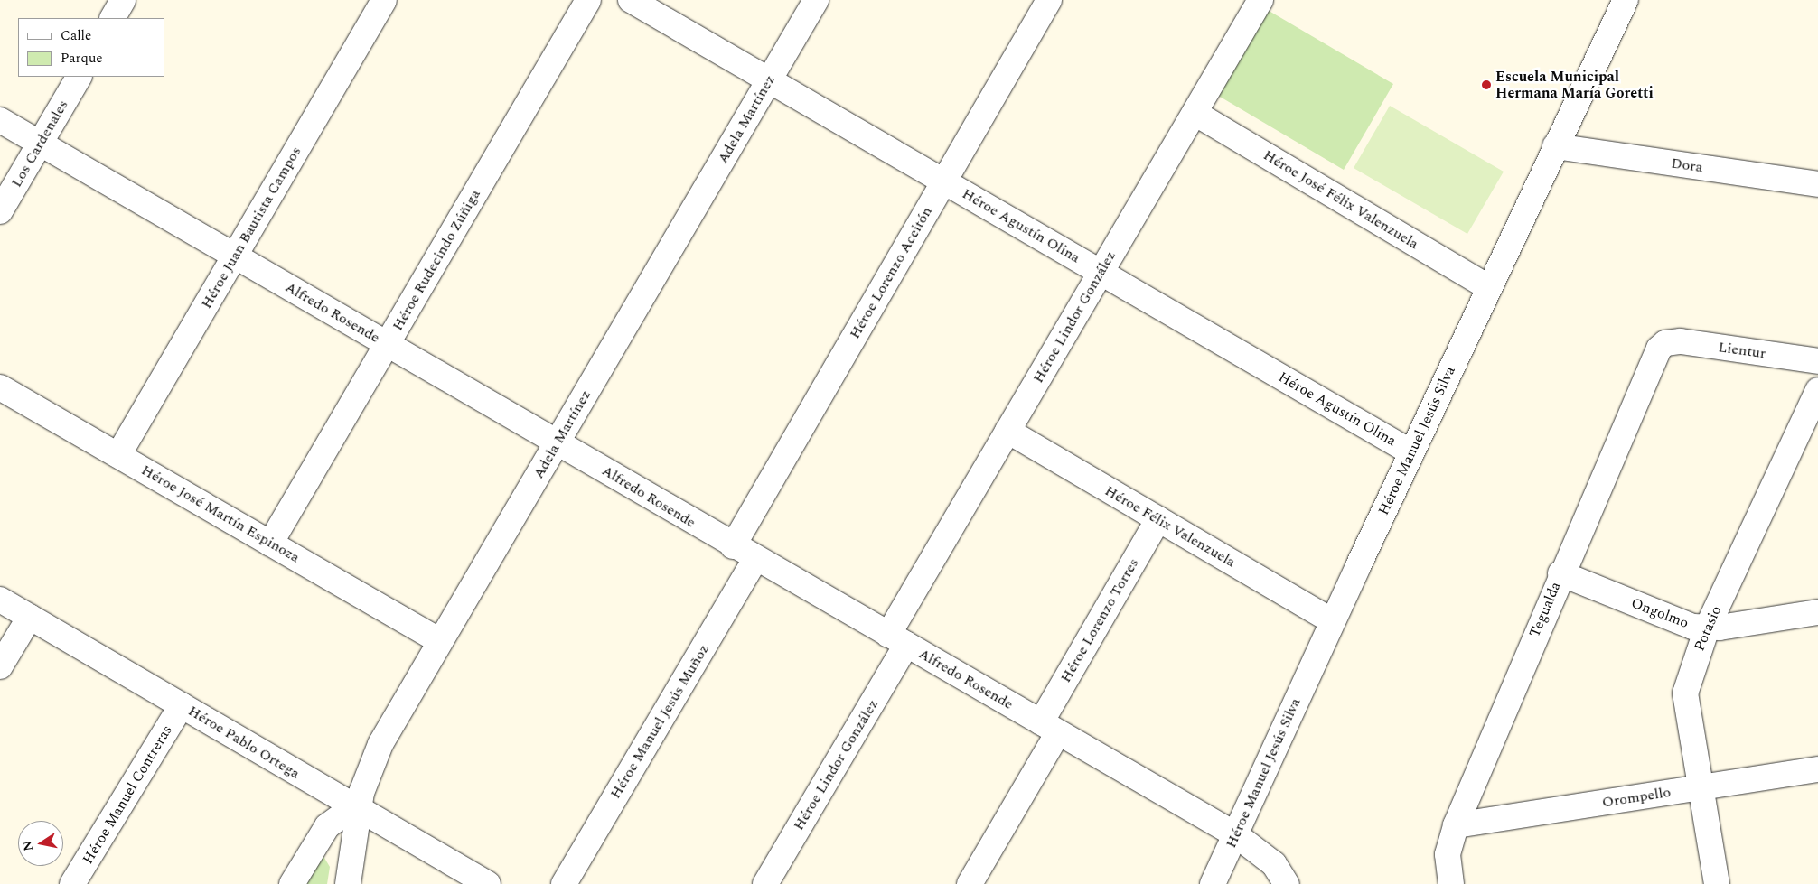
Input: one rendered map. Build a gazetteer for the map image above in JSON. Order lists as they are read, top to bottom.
{
  "streets": {
    "street": [
      "Adela Martínez",
      "Los Cardenales",
      "Dora",
      "Héroe José Félix Valenzuela",
      "Héroe Agustín Olina",
      "Héroe Juan Bautista Campos",
      "Héroe Rudecindo Zúñiga",
      "Héroe Lorenzo Aceitón",
      "Alfredo Rosende",
      "Héroe Lindor González",
      "Lientur",
      "Héroe Manuel Jesús Silva",
      "Héroe José Martín Espinoza",
      "Héroe Félix Valenzuela",
      "Tegualda",
      "Ongolmo",
      "Héroe Lorenzo Torres",
      "Potasio",
      "Héroe Manuel Jesús Muñoz",
      "Héroe Pablo Ortega",
      "Héroe Manuel Contreras",
      "Orompello"
    ]
  },
  "crossings": [
    ["Adela Martínez", "Héroe Agustín Olina"],
    ["Adela Martínez", "Alfredo Rosende"],
    ["Adela Martínez", "Héroe José Martín Espinoza"],
    ["Adela Martínez", "Héroe Pablo Ortega"],
    ["Los Cardenales", "Alfredo Rosende"],
    ["Dora", "Héroe Manuel Jesús Silva"],
    ["Héroe José Félix Valenzuela", "Héroe Lindor González"],
    ["Héroe José Félix Valenzuela", "Héroe Manuel Jesús Silva"],
    ["Héroe Agustín Olina", "Héroe Lorenzo Aceitón"],
    ["Héroe Agustín Olina", "Héroe Lindor González"],
    ["Héroe Agustín Olina", "Héroe Manuel Jesús Silva"],
    ["Héroe Juan Bautista Campos", "Alfredo Rosende"],
    ["Héroe Juan Bautista Campos", "Héroe José Martín Espinoza"],
    ["Héroe Rudecindo Zúñiga", "Alfredo Rosende"],
    ["Héroe Rudecindo Zúñiga", "Héroe José Martín Espinoza"],
    ["Héroe Lorenzo Aceitón", "Alfredo Rosende"],
    ["Alfredo Rosende", "Héroe Lindor González"],
    ["Alfredo Rosende", "Héroe Manuel Jesús Silva"],
    ["Alfredo Rosende", "Héroe Lorenzo Torres"],
    ["Alfredo Rosende", "Héroe Manuel Jesús Muñoz"],
    ["Héroe Lindor González", "Héroe Félix Valenzuela"],
    ["Lientur", "Tegualda"],
    ["Héroe Manuel Jesús Silva", "Héroe Félix Valenzuela"],
    ["Héroe Félix Valenzuela", "Héroe Lorenzo Torres"],
    ["Tegualda", "Ongolmo"],
    ["Tegualda", "Orompello"],
    ["Ongolmo", "Potasio"],
    ["Potasio", "Orompello"],
    ["Héroe Pablo Ortega", "Héroe Manuel Contreras"]
  ],
  "places": ["Escuela Municipal Hermana María Goretti"],
  "legend": ["Calle", "Parque"],
  "north": "left"
}
